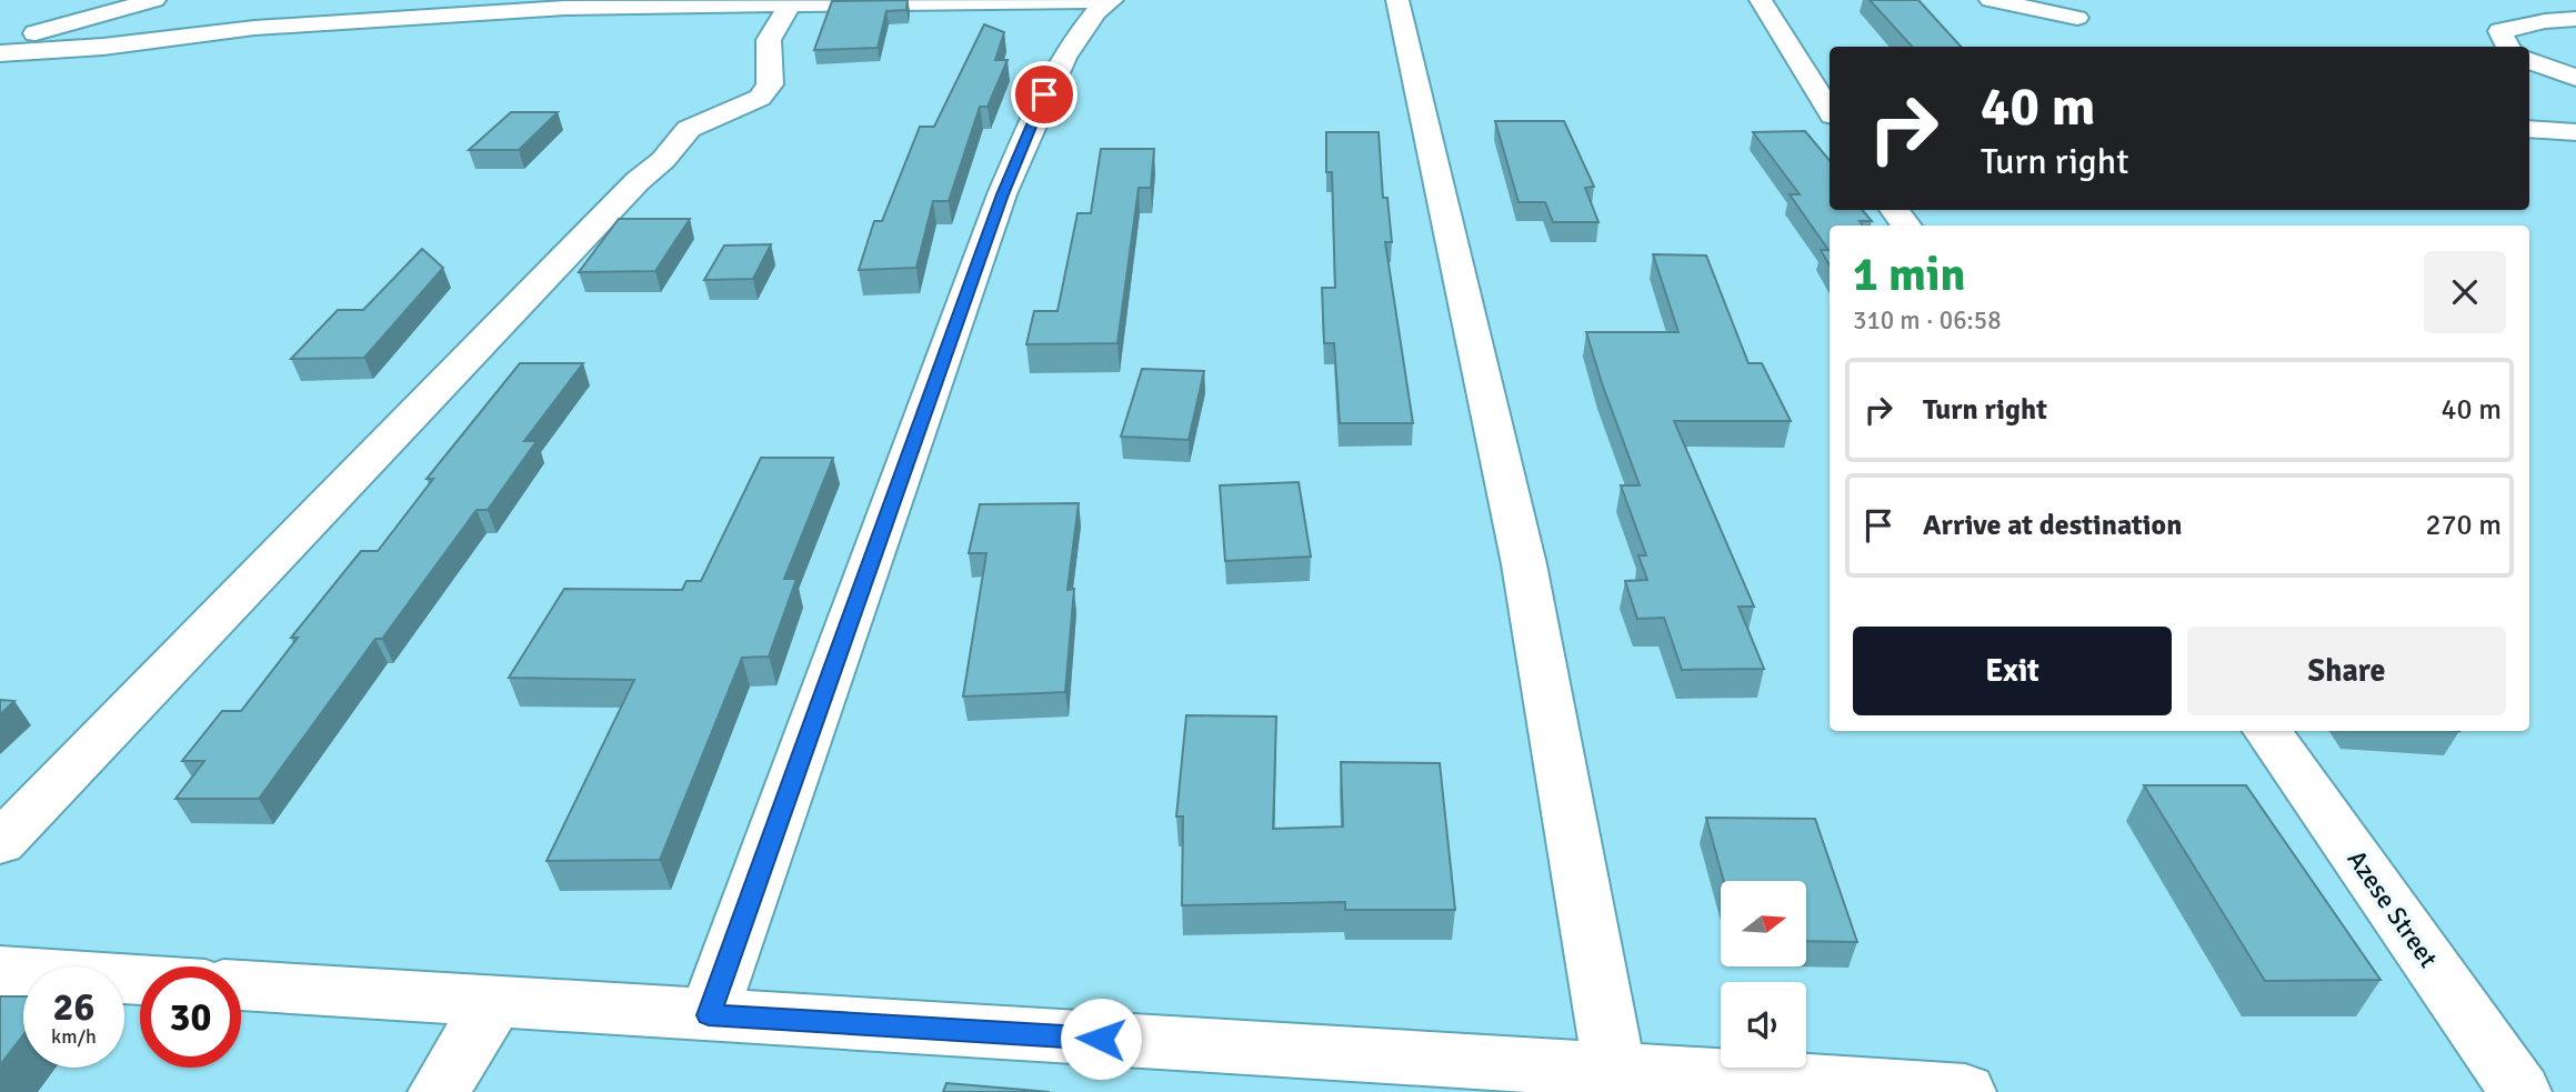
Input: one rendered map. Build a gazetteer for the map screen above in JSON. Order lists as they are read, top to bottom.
{
  "streets": {
    "street": ["Azese Street"]
  },
  "north": "right",
  "page": {
    "turn": ["40 m", "Turn right"],
    "heading": ["1 min", "310 m · 06:58"],
    "list": [
      {
        "name": "Turn right",
        "value": "40 m"
      },
      {
        "name": "Arrive at destination",
        "value": "270 m"
      }
    ],
    "buttons": ["Exit", "Share"],
    "speed": "26 km/h",
    "limit": "30"
  }
}
